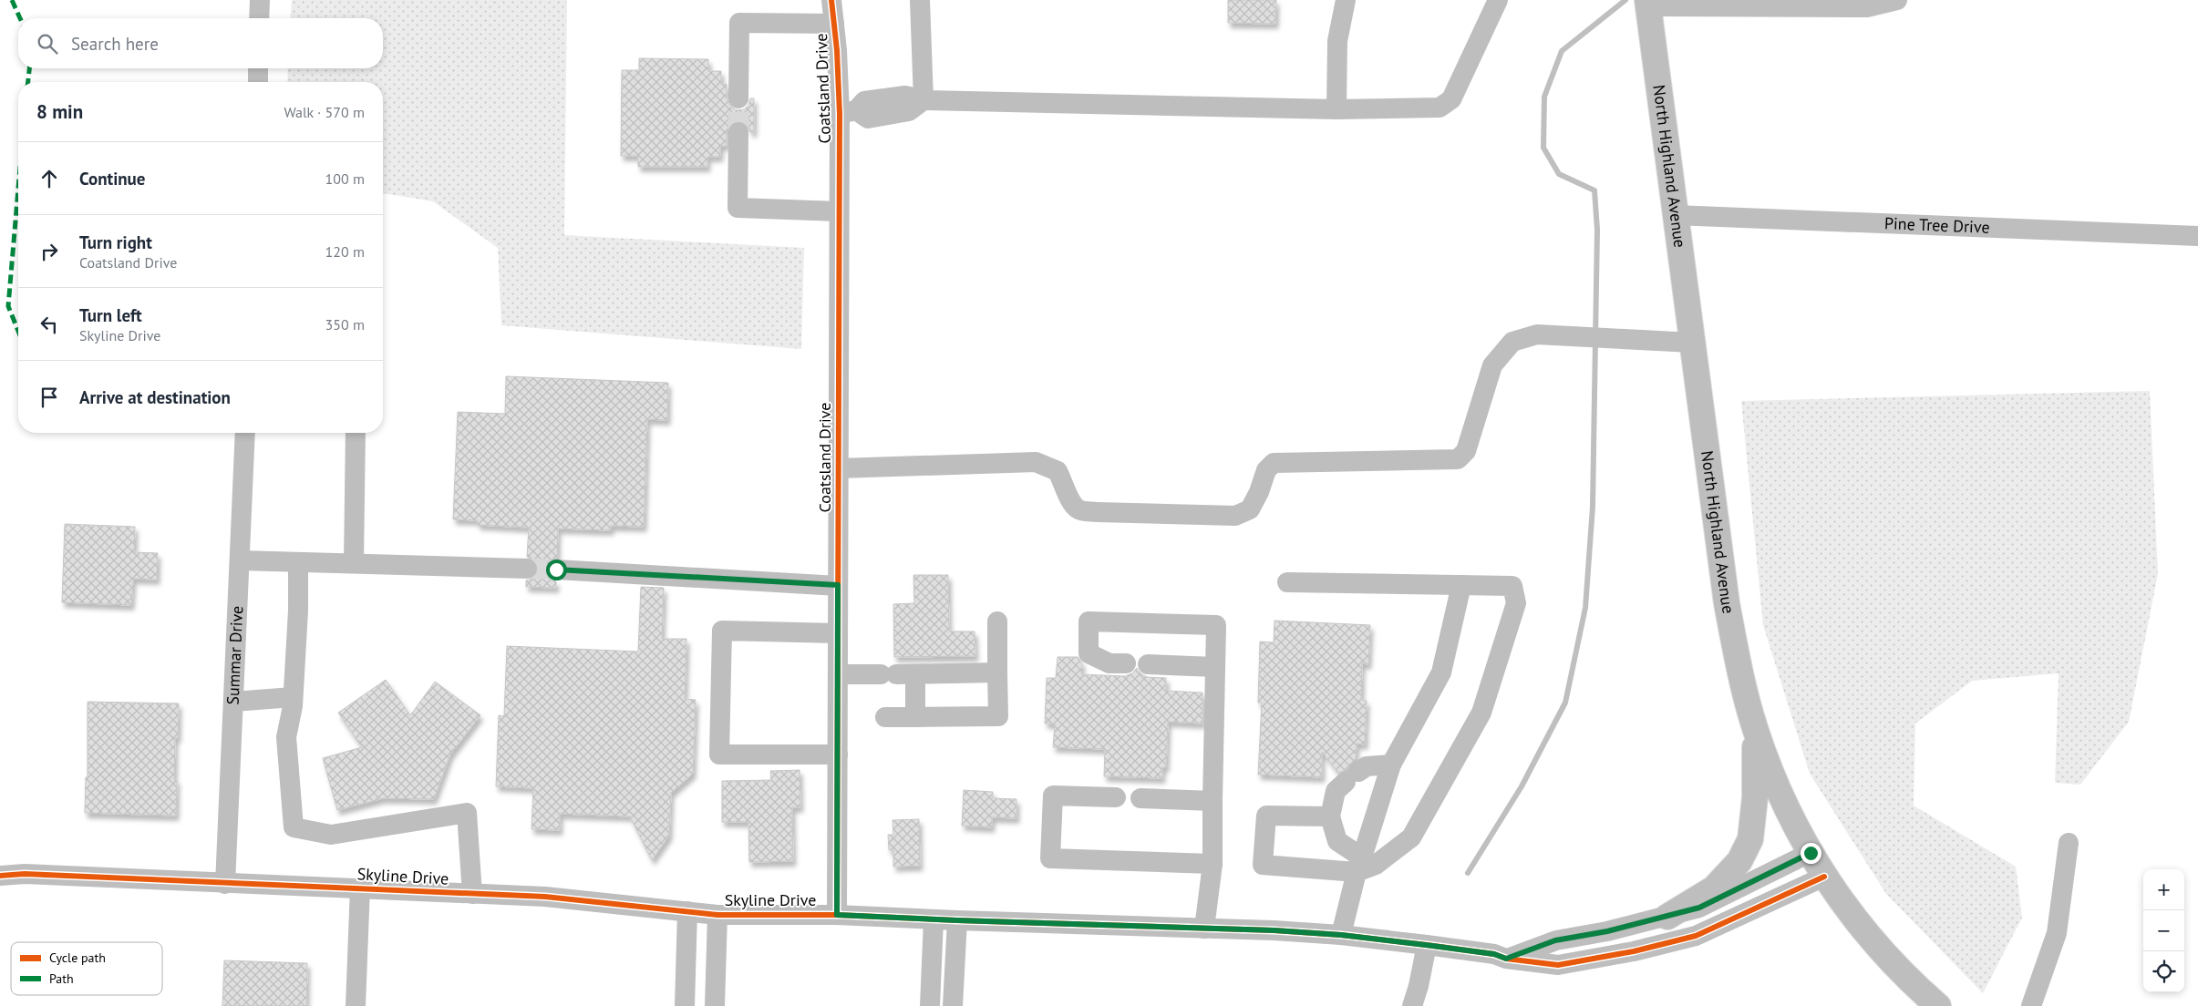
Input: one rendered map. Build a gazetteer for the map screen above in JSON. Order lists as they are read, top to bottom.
{
  "streets": {
    "main road": ["North Highland Avenue"],
    "street": [
      "Coatsland Drive",
      "Pine Tree Drive",
      "Summar Drive",
      "Skyline Drive"
    ]
  },
  "crossings": [
    ["Coatsland Drive", "Skyline Drive"],
    ["North Highland Avenue", "Pine Tree Drive"],
    ["North Highland Avenue", "Skyline Drive"],
    ["Summar Drive", "Skyline Drive"]
  ],
  "legend": ["Cycle path", "Path"],
  "page": {
    "search": "Search here",
    "heading": ["8 min", "Walk · 570 m"],
    "list": [
      ["Continue", "100 m"],
      ["Turn right", "Coatsland Drive", "120 m"],
      ["Turn left", "Skyline Drive", "350 m"],
      "Arrive at destination"
    ],
    "map_buttons": ["+", "−"]
  }
}
